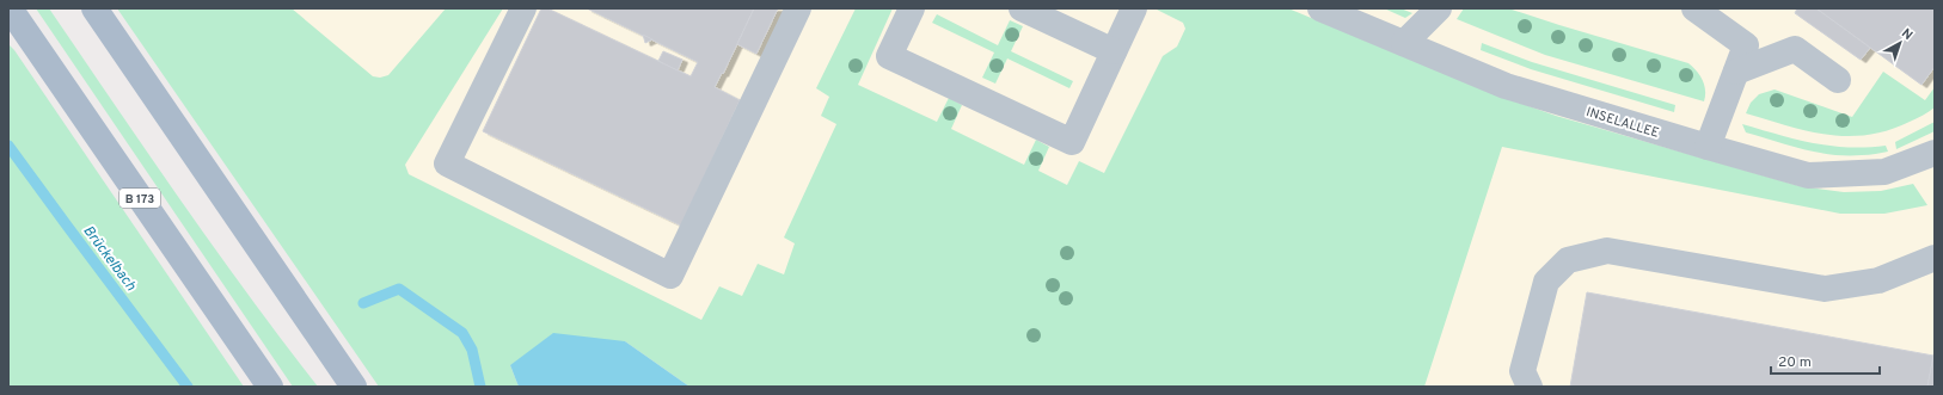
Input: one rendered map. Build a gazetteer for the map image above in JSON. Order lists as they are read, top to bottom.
{
  "streets": {
    "main road": ["B 173"],
    "street": ["INSELALLEE"]
  },
  "water": ["Brückelbach"],
  "scale_bar": "20 m",
  "north": "top right"
}
